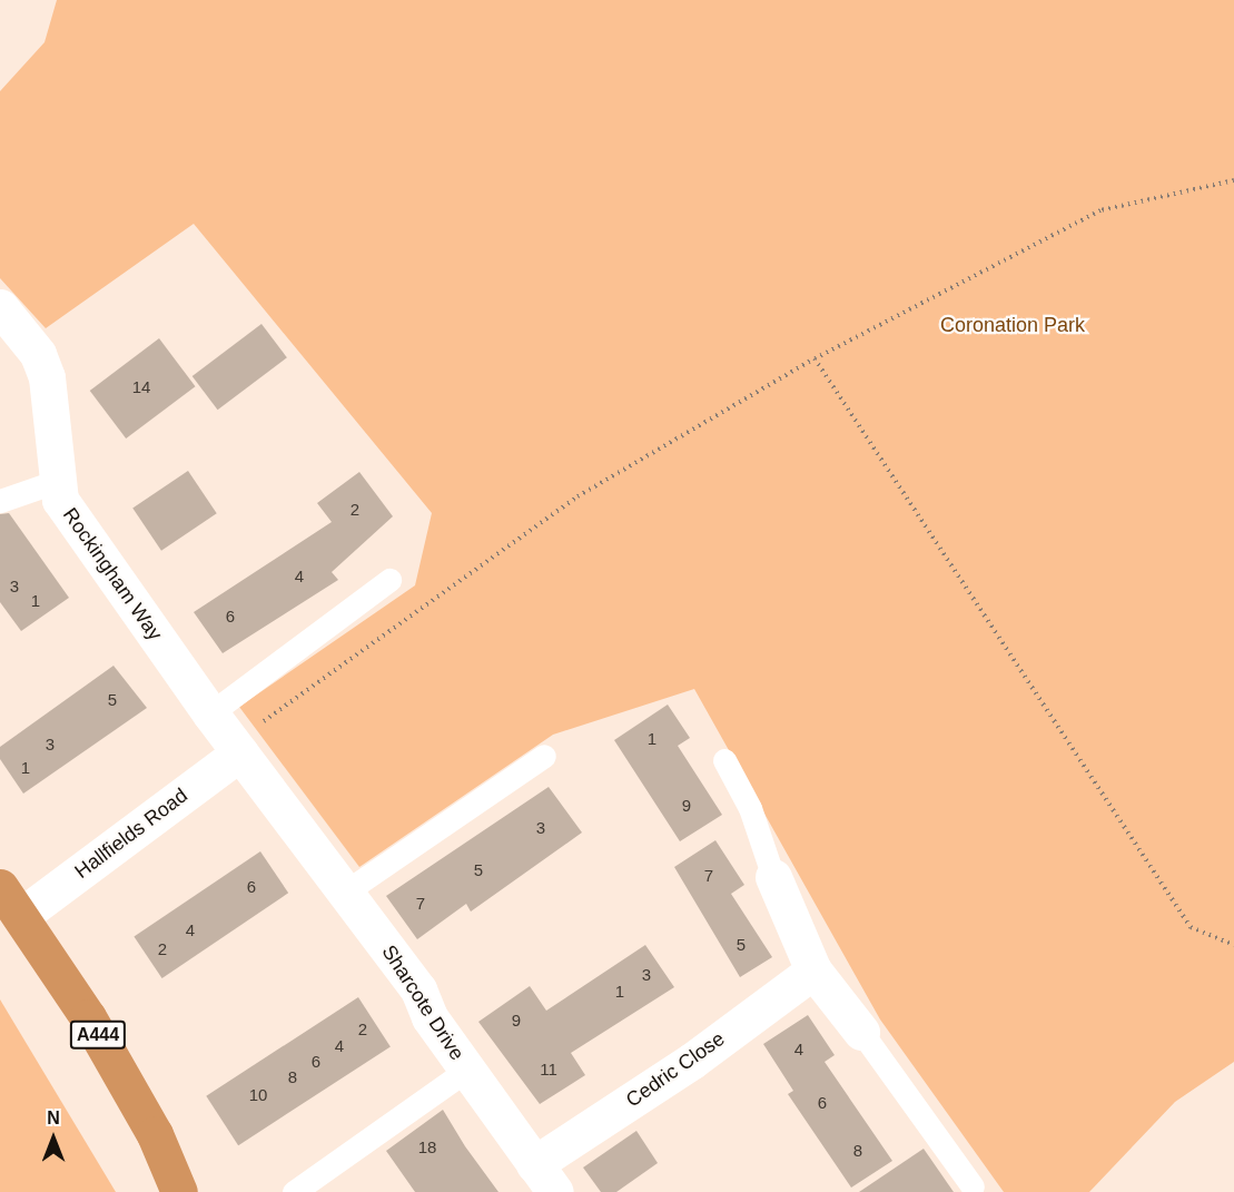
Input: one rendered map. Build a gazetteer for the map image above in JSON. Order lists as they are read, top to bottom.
{
  "streets": {
    "highway": ["A444"],
    "street": [
      "Rockingham Way",
      "Hallfields Road",
      "Sharcote Drive",
      "Cedric Close"
    ]
  },
  "crossings": [
    ["Rockingham Way", "Hallfields Road"],
    ["Rockingham Way", "Sharcote Drive"],
    ["Hallfields Road", "Sharcote Drive"],
    ["Hallfields Road", "A444"],
    ["Sharcote Drive", "Cedric Close"]
  ],
  "parks": ["Coronation Park"],
  "house_numbers": [
    "14",
    "2",
    "4",
    "3",
    "1",
    "6",
    "5",
    "1",
    "3",
    "1",
    "9",
    "3",
    "5",
    "7",
    "6",
    "7",
    "4",
    "5",
    "2",
    "3",
    "1",
    "9",
    "2",
    "4",
    "4",
    "6",
    "11",
    "8",
    "10",
    "6",
    "18",
    "8"
  ],
  "north": "top"
}
